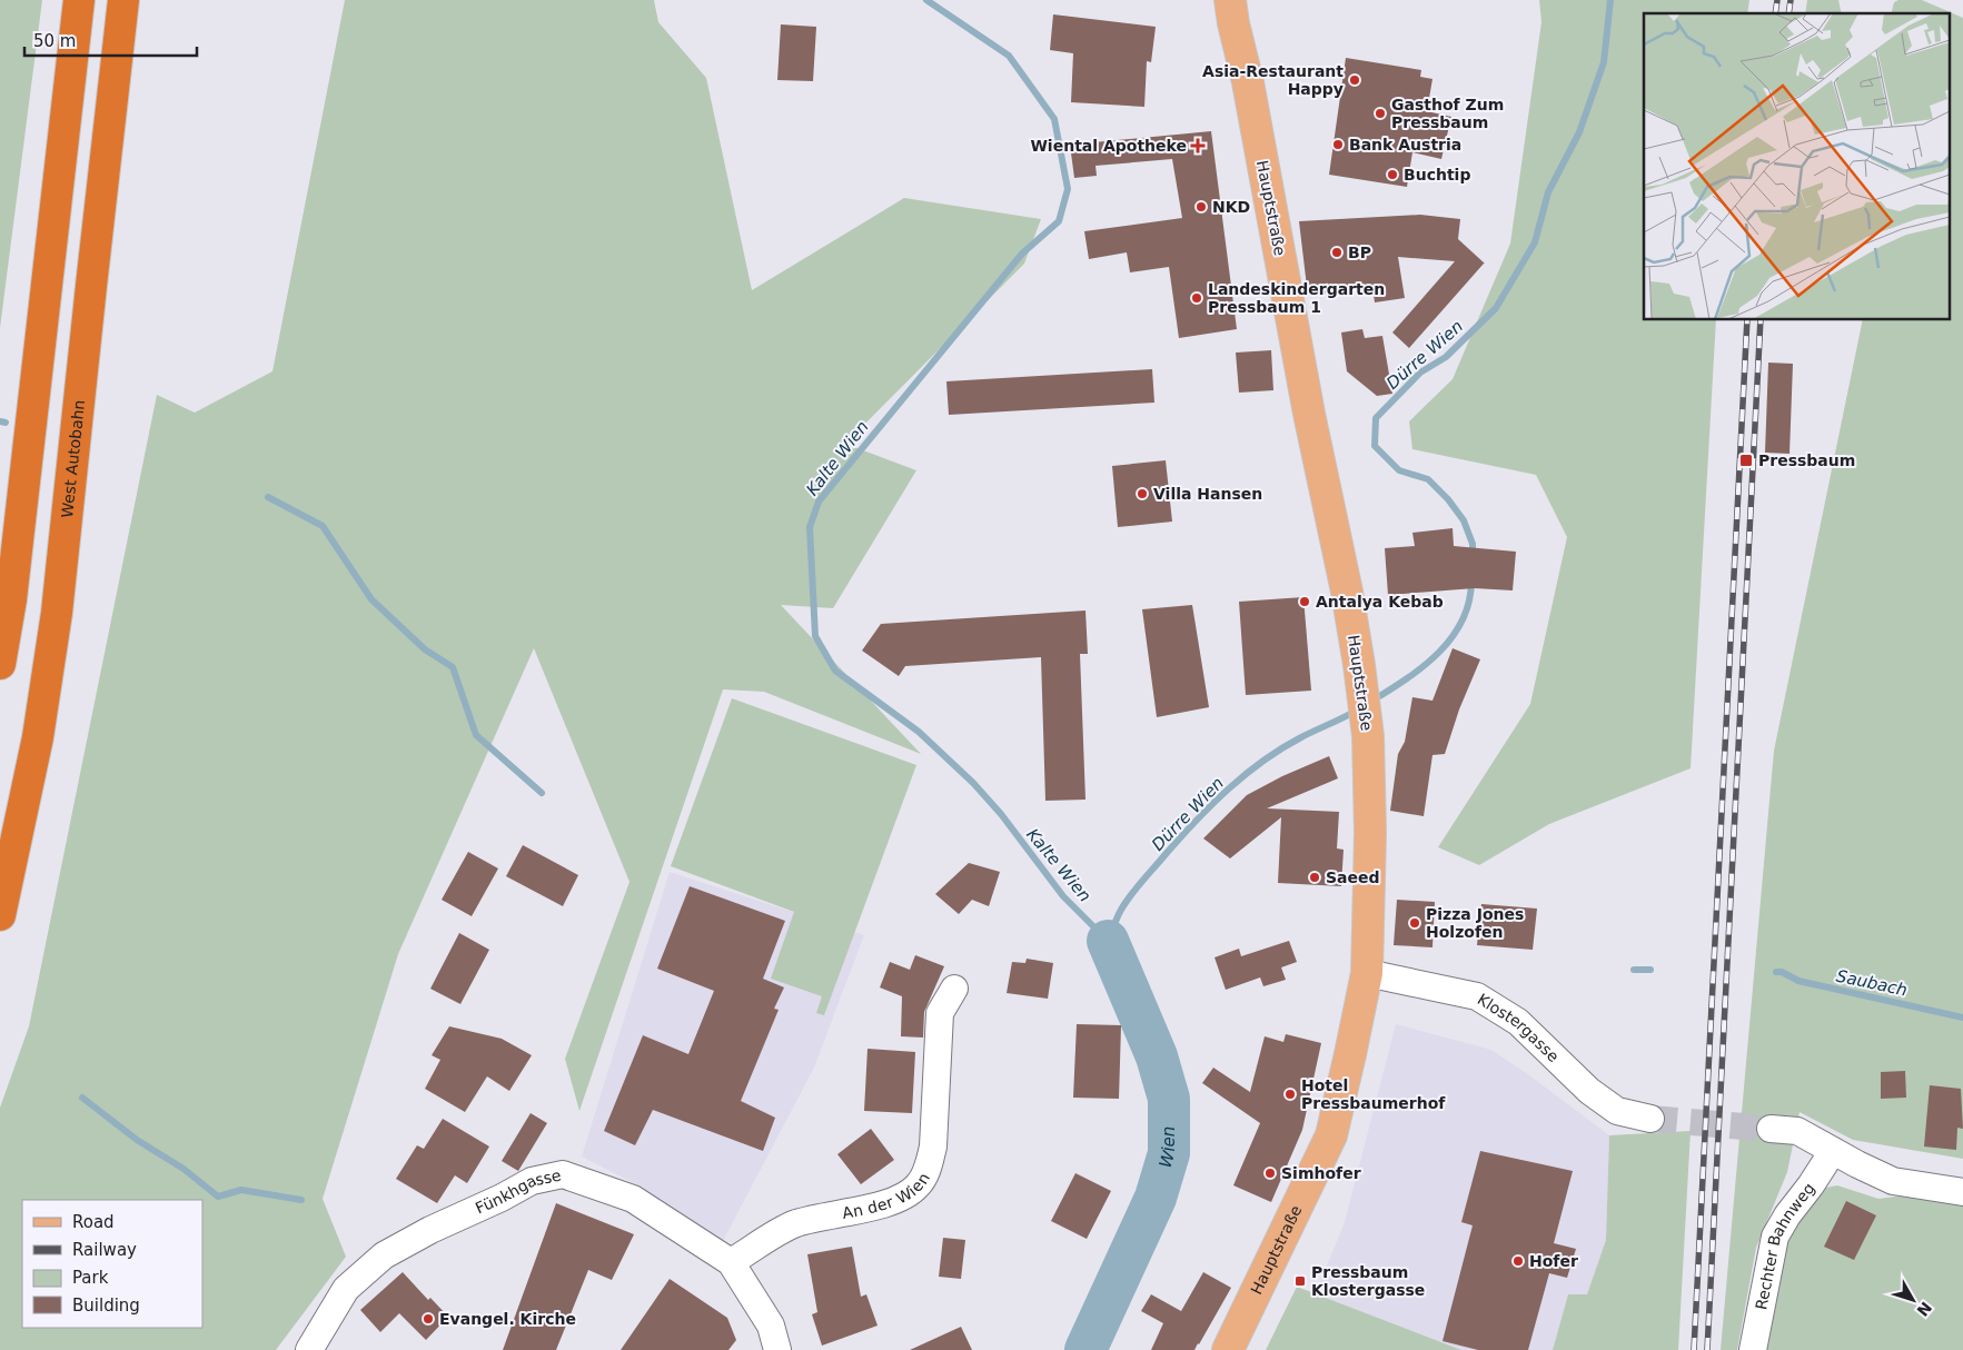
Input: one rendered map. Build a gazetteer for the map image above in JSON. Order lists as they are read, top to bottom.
{
  "streets": {
    "highway": ["West Autobahn"],
    "main road": ["Hauptstraße"],
    "street": [
      "Klostergasse",
      "An der Wien",
      "Fünkhgasse",
      "Rechter Bahnweg"
    ]
  },
  "crossings": [
    ["Hauptstraße", "Klostergasse"],
    ["An der Wien", "Fünkhgasse"]
  ],
  "water": [
    "Dürre Wien",
    "Kalte Wien",
    "Saubach",
    "Wien"
  ],
  "places": {
    "other": [
      "Asia-Restaurant Happy",
      "Gasthof Zum Pressbaum",
      "Bank Austria",
      "Buchtip",
      "NKD",
      "BP",
      "Landeskindergarten Pressbaum 1",
      "Villa Hansen",
      "Antalya Kebab",
      "Saeed",
      "Pizza Jones Holzofen",
      "Hotel Pressbaumerhof",
      "Simhofer",
      "Hofer",
      "Evangel. Kirche"
    ],
    "health": ["Wiental Apotheke"],
    "transit": ["Pressbaum", "Pressbaum Klostergasse"]
  },
  "legend": [
    "Road",
    "Railway",
    "Park",
    "Building"
  ],
  "scale_bar": "50 m",
  "north": "bottom right"
}
